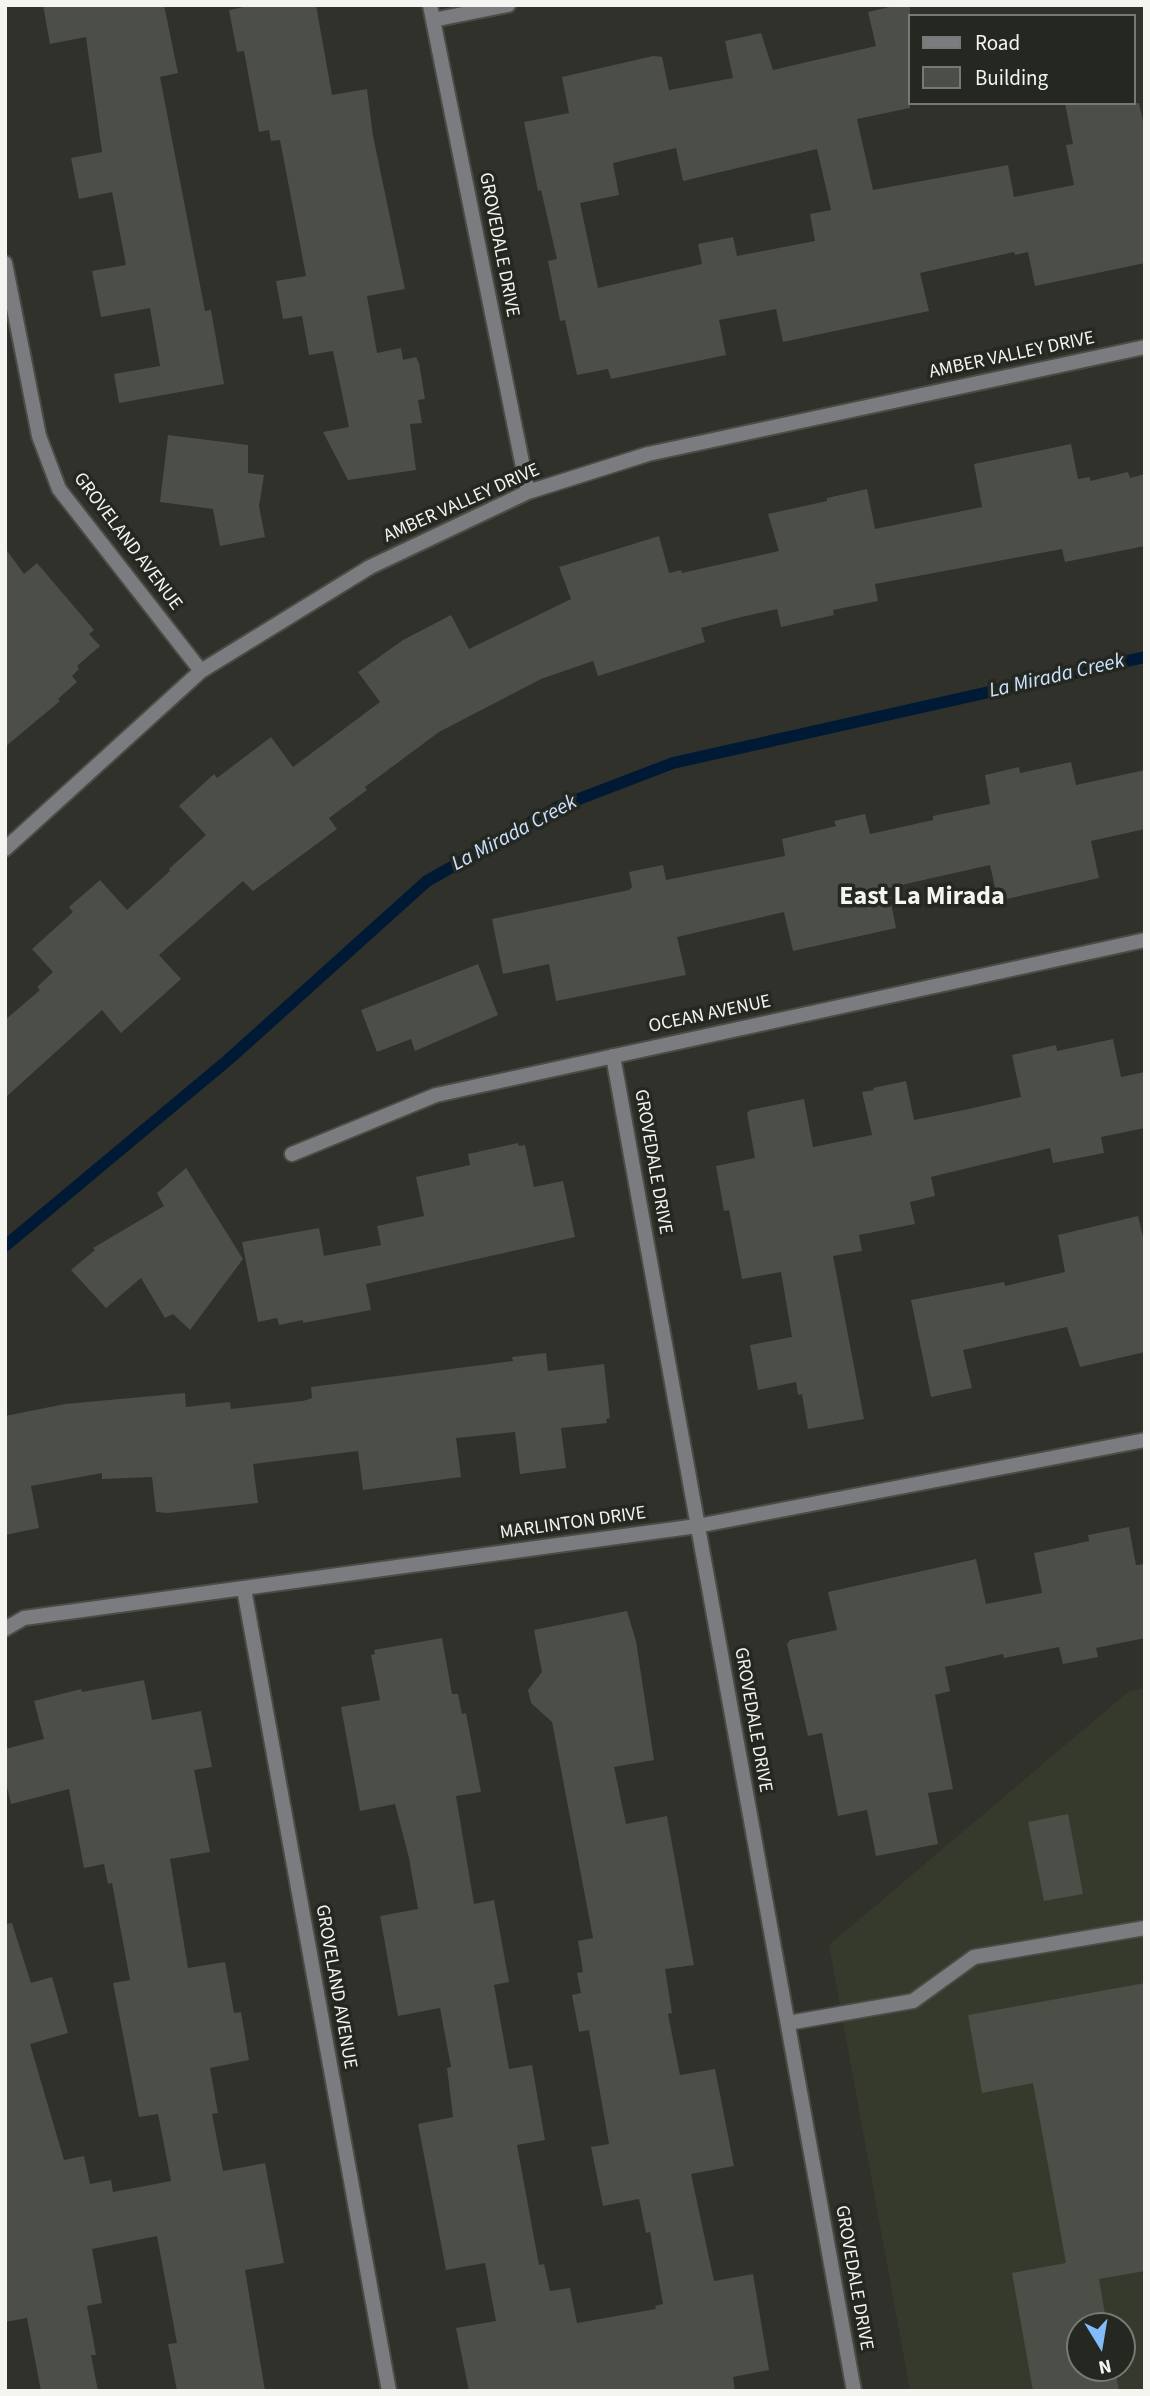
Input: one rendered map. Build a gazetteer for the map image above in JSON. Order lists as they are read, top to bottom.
{
  "streets": {
    "street": [
      "GROVEDALE DRIVE",
      "AMBER VALLEY DRIVE",
      "GROVELAND AVENUE",
      "OCEAN AVENUE",
      "MARLINTON DRIVE"
    ]
  },
  "crossings": [
    ["GROVEDALE DRIVE", "AMBER VALLEY DRIVE"],
    ["GROVEDALE DRIVE", "OCEAN AVENUE"],
    ["GROVEDALE DRIVE", "MARLINTON DRIVE"],
    ["AMBER VALLEY DRIVE", "GROVELAND AVENUE"],
    ["GROVELAND AVENUE", "MARLINTON DRIVE"]
  ],
  "districts": ["East La Mirada"],
  "water": ["La Mirada Creek"],
  "legend": ["Road", "Building"],
  "north": "bottom"
}
